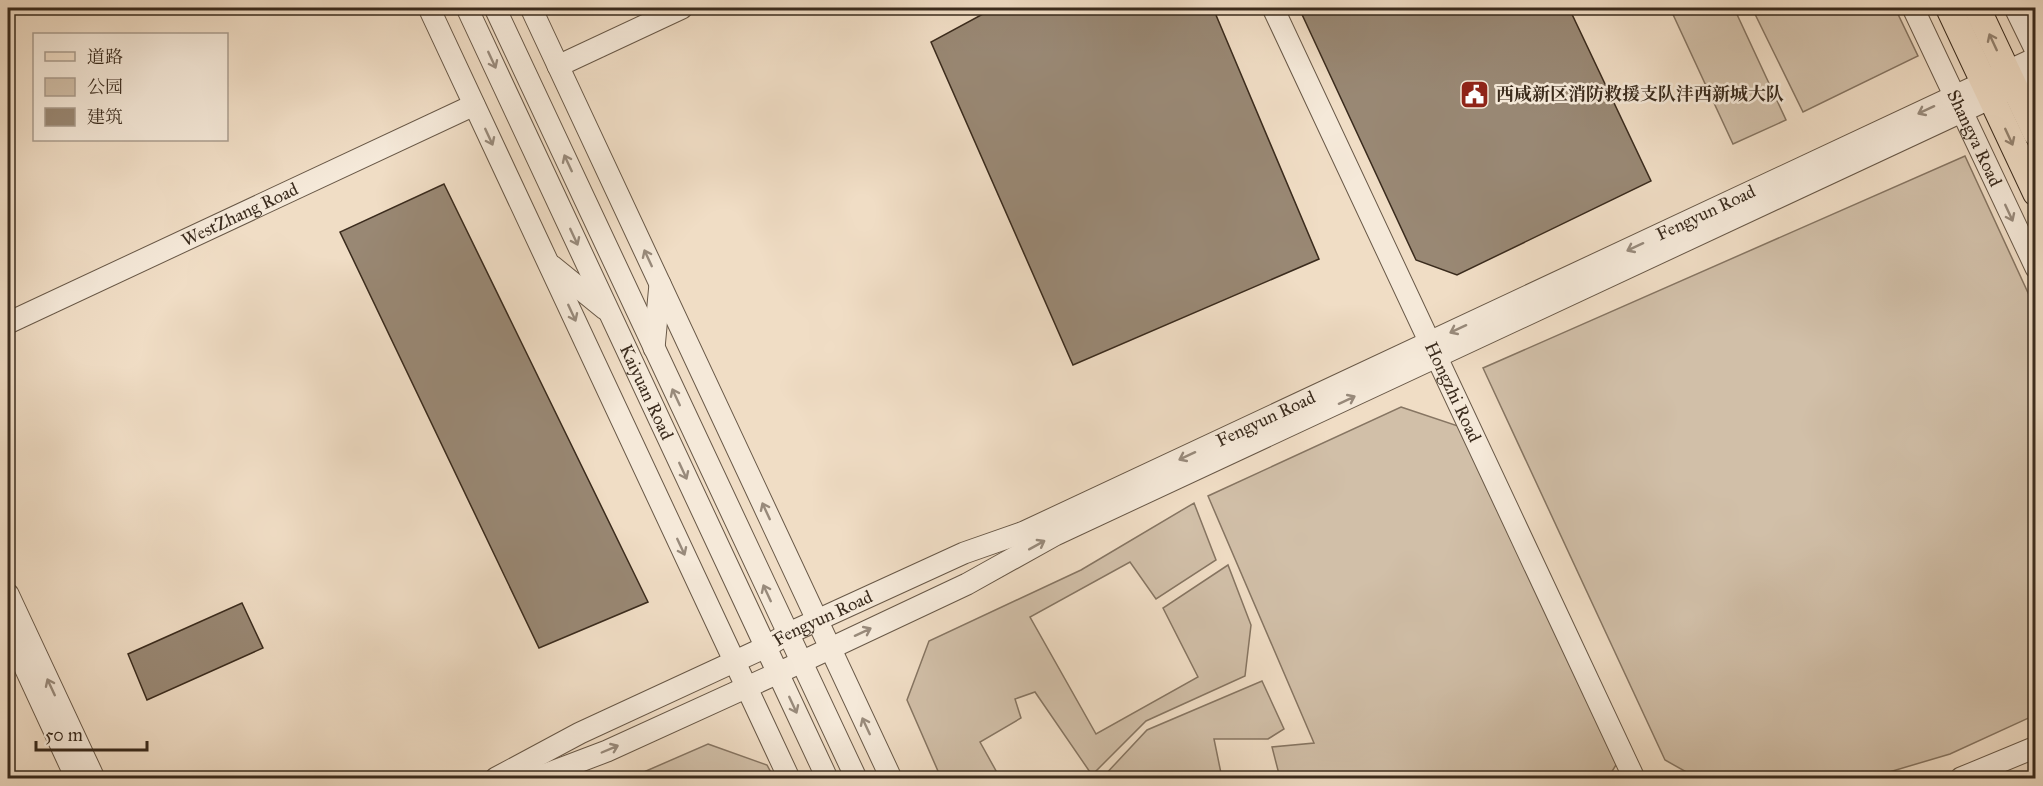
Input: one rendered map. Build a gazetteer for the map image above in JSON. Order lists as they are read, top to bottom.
{
  "streets": {
    "main road": ["Shangya Road"],
    "street": [
      "Fengyun Road",
      "WestZhang Road",
      "Kaiyuan Road",
      "Hongzhi Road"
    ]
  },
  "crossings": [
    ["Shangya Road", "Fengyun Road"],
    ["Fengyun Road", "Kaiyuan Road"],
    ["Fengyun Road", "Hongzhi Road"],
    ["WestZhang Road", "Kaiyuan Road"]
  ],
  "one_way": ["Shangya Road"],
  "places": {
    "public building": ["西咸新区消防救援支队沣西新城大队"]
  },
  "legend": ["道路", "公园", "建筑"],
  "scale_bar": "50 m"
}
